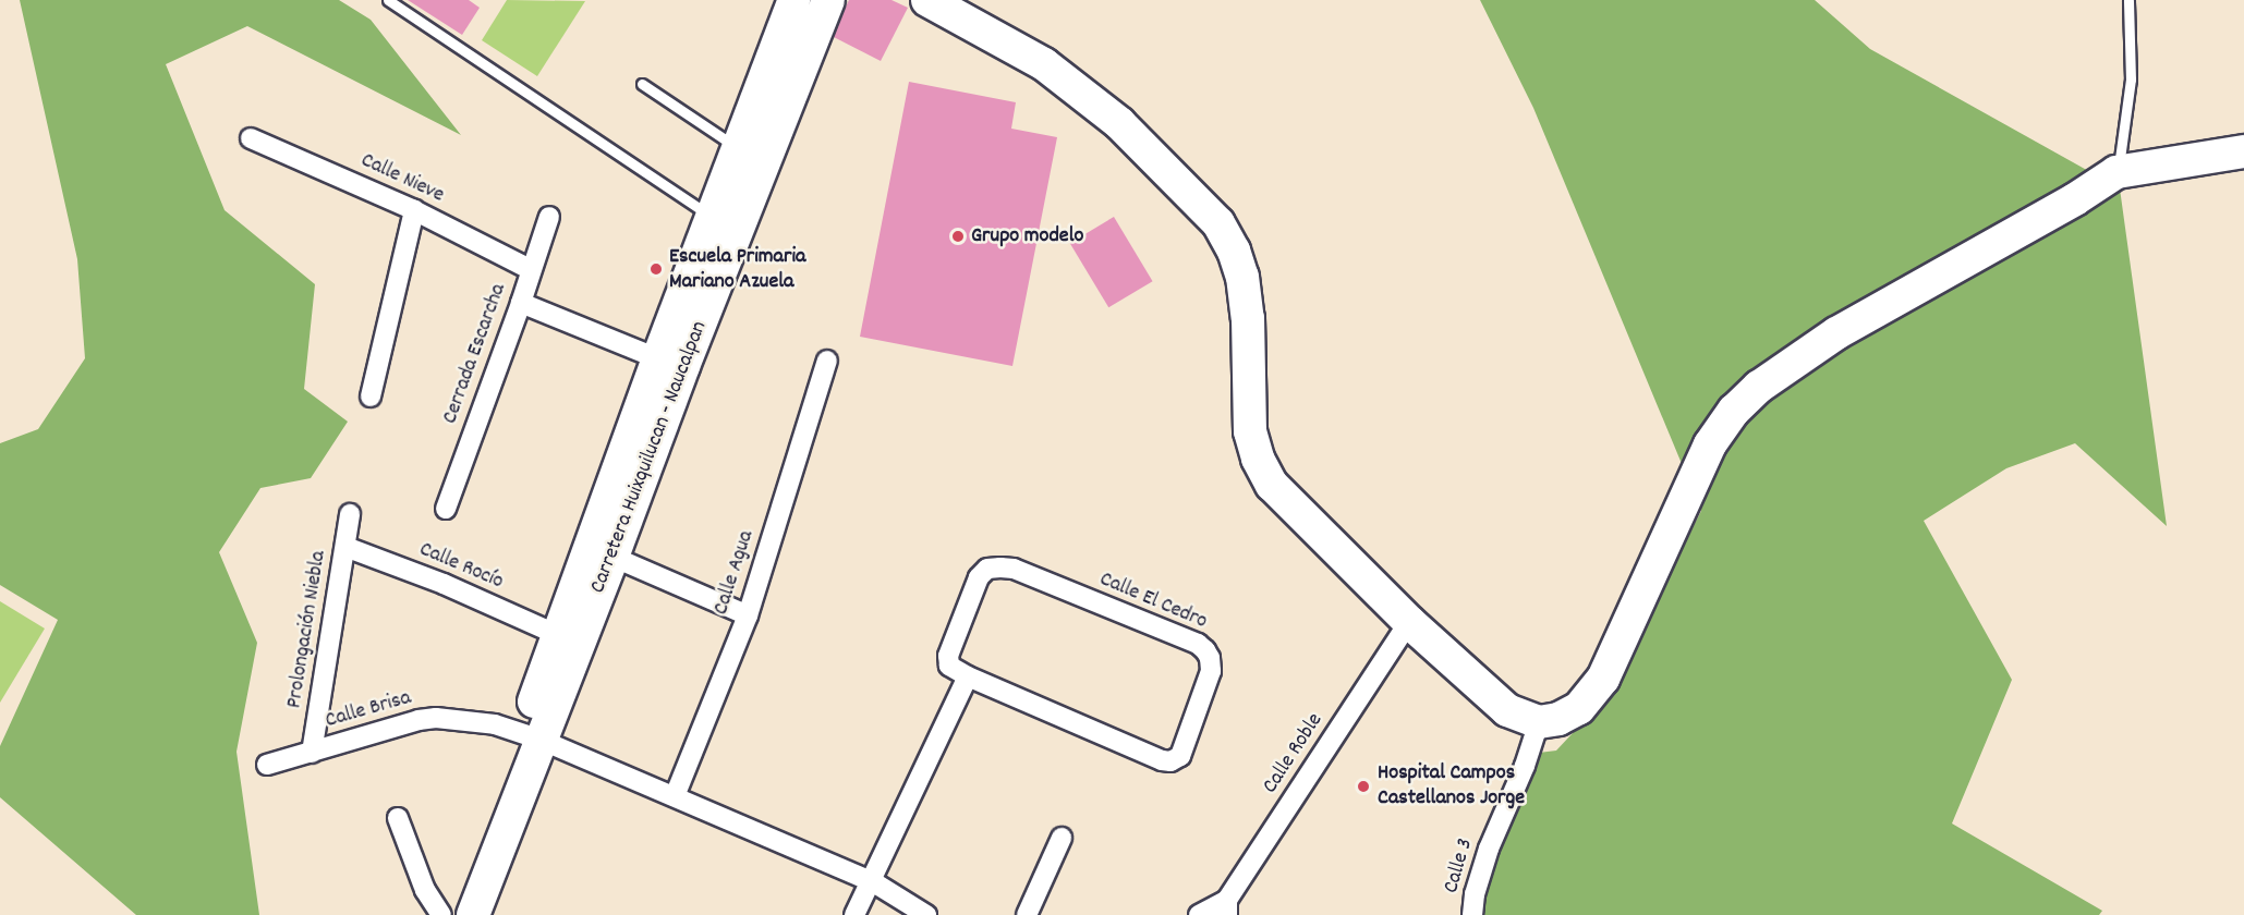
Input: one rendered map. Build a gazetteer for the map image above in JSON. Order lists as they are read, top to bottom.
{
  "streets": {
    "main road": ["Carretera Huixquilucan - Naucalpan"],
    "street": [
      "Calle Nieve",
      "Cerrada Escarcha",
      "Calle Rocío",
      "Calle Agua",
      "Calle El Cedro",
      "Prolongación Niebla",
      "Calle Brisa",
      "Calle Roble",
      "Calle 3"
    ]
  },
  "crossings": [
    ["Calle Nieve", "Cerrada Escarcha"],
    ["Carretera Huixquilucan - Naucalpan", "Calle Rocío"],
    ["Carretera Huixquilucan - Naucalpan", "Calle Brisa"],
    ["Calle Rocío", "Prolongación Niebla"],
    ["Calle Agua", "Calle Brisa"],
    ["Prolongación Niebla", "Calle Brisa"]
  ],
  "places": ["Grupo modelo", "Escuela Primaria Mariano Azuela", "Hospital Campos Castellanos Jorge"]
}
